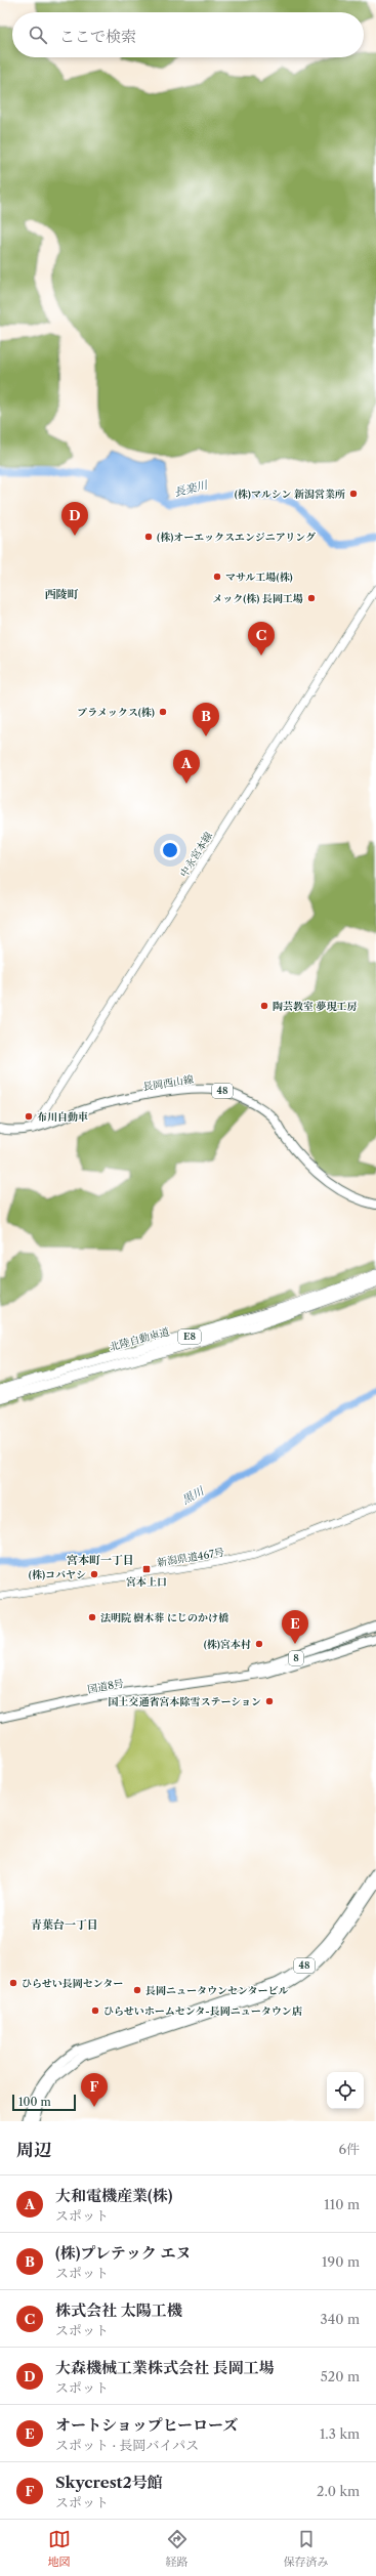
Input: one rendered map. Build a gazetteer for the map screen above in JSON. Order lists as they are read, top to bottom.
{
  "streets": {
    "highway": ["E8", "北陸自動車道"],
    "main road": [
      "中永宮本線",
      "長岡西山線",
      "48",
      "新潟県道467号",
      "8",
      "国道8号"
    ]
  },
  "crossings": [
    ["中永宮本線", "長岡西山線"],
    ["8", "国道8号"]
  ],
  "districts": ["西陵町", "宮本町一丁目", "青葉台一丁目"],
  "water": ["長楽川", "黒川"],
  "places": {
    "other": [
      "(株)マルシン 新潟営業所",
      "(株)オーエックスエンジニアリング",
      "マサル工場(株)",
      "メック(株) 長岡工場",
      "プラメックス(株)",
      "陶芸教室 夢現工房",
      "布川自動車",
      "(株)コバヤシ",
      "法明院 樹木葬 にじのかけ橋",
      "(株)宮本村",
      "国土交通省宮本除雪ステーション",
      "ひらせい長岡センター",
      "長岡ニュータウンセンタービル",
      "ひらせいホームセンタ-長岡ニュータウン店"
    ],
    "transit": ["宮本上口"]
  },
  "scale_bar": "100 m",
  "page": {
    "search": "ここで検索",
    "pins": [
      "D",
      "C",
      "B",
      "A",
      "E",
      "F"
    ],
    "scale": "100 m",
    "heading": ["周辺", "6件"],
    "list": [
      {
        "mark": "A",
        "name": "大和電機産業(株)",
        "note": "スポット",
        "value": "110 m"
      },
      {
        "mark": "B",
        "name": "(株)プレテック エヌ",
        "note": "スポット",
        "value": "190 m"
      },
      {
        "mark": "C",
        "name": "株式会社 太陽工機",
        "note": "スポット",
        "value": "340 m"
      },
      {
        "mark": "D",
        "name": "大森機械工業株式会社 長岡工場",
        "note": "スポット",
        "value": "520 m"
      },
      {
        "mark": "E",
        "name": "オートショップヒーローズ",
        "note": "スポット · 長岡バイパス",
        "value": "1.3 km"
      },
      {
        "mark": "F",
        "name": "Skycrest2号館",
        "note": "スポット",
        "value": "2.0 km"
      }
    ],
    "nav": ["地図", "経路", "保存済み"]
  }
}
